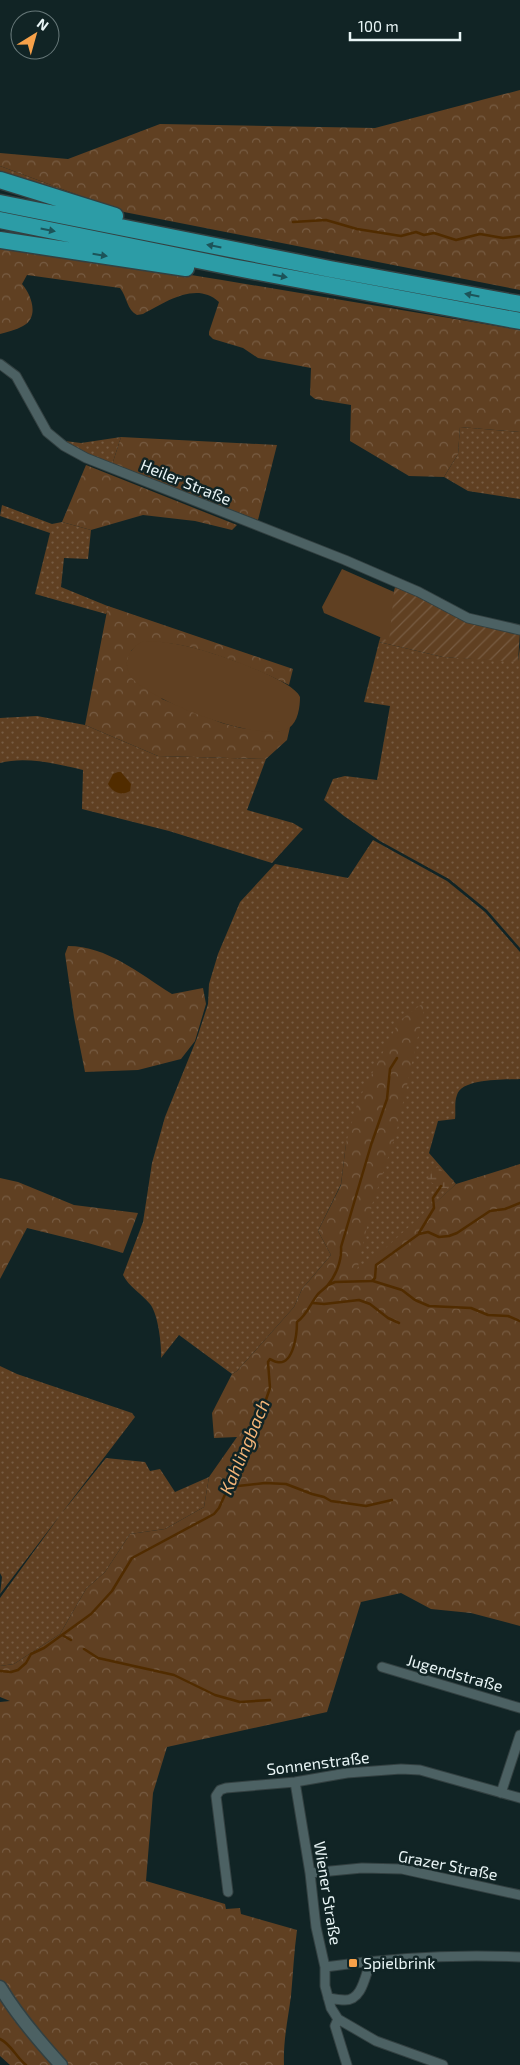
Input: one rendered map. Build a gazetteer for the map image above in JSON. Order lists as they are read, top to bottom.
{
  "streets": {
    "street": [
      "Heiler Straße",
      "Jugendstraße",
      "Sonnenstraße",
      "Grazer Straße",
      "Wiener Straße"
    ]
  },
  "crossings": [
    ["Sonnenstraße", "Wiener Straße"],
    ["Grazer Straße", "Wiener Straße"]
  ],
  "water": ["Kahlingbach"],
  "places": {
    "transit": ["Spielbrink"]
  },
  "scale_bar": "100 m",
  "north": "top right"
}
